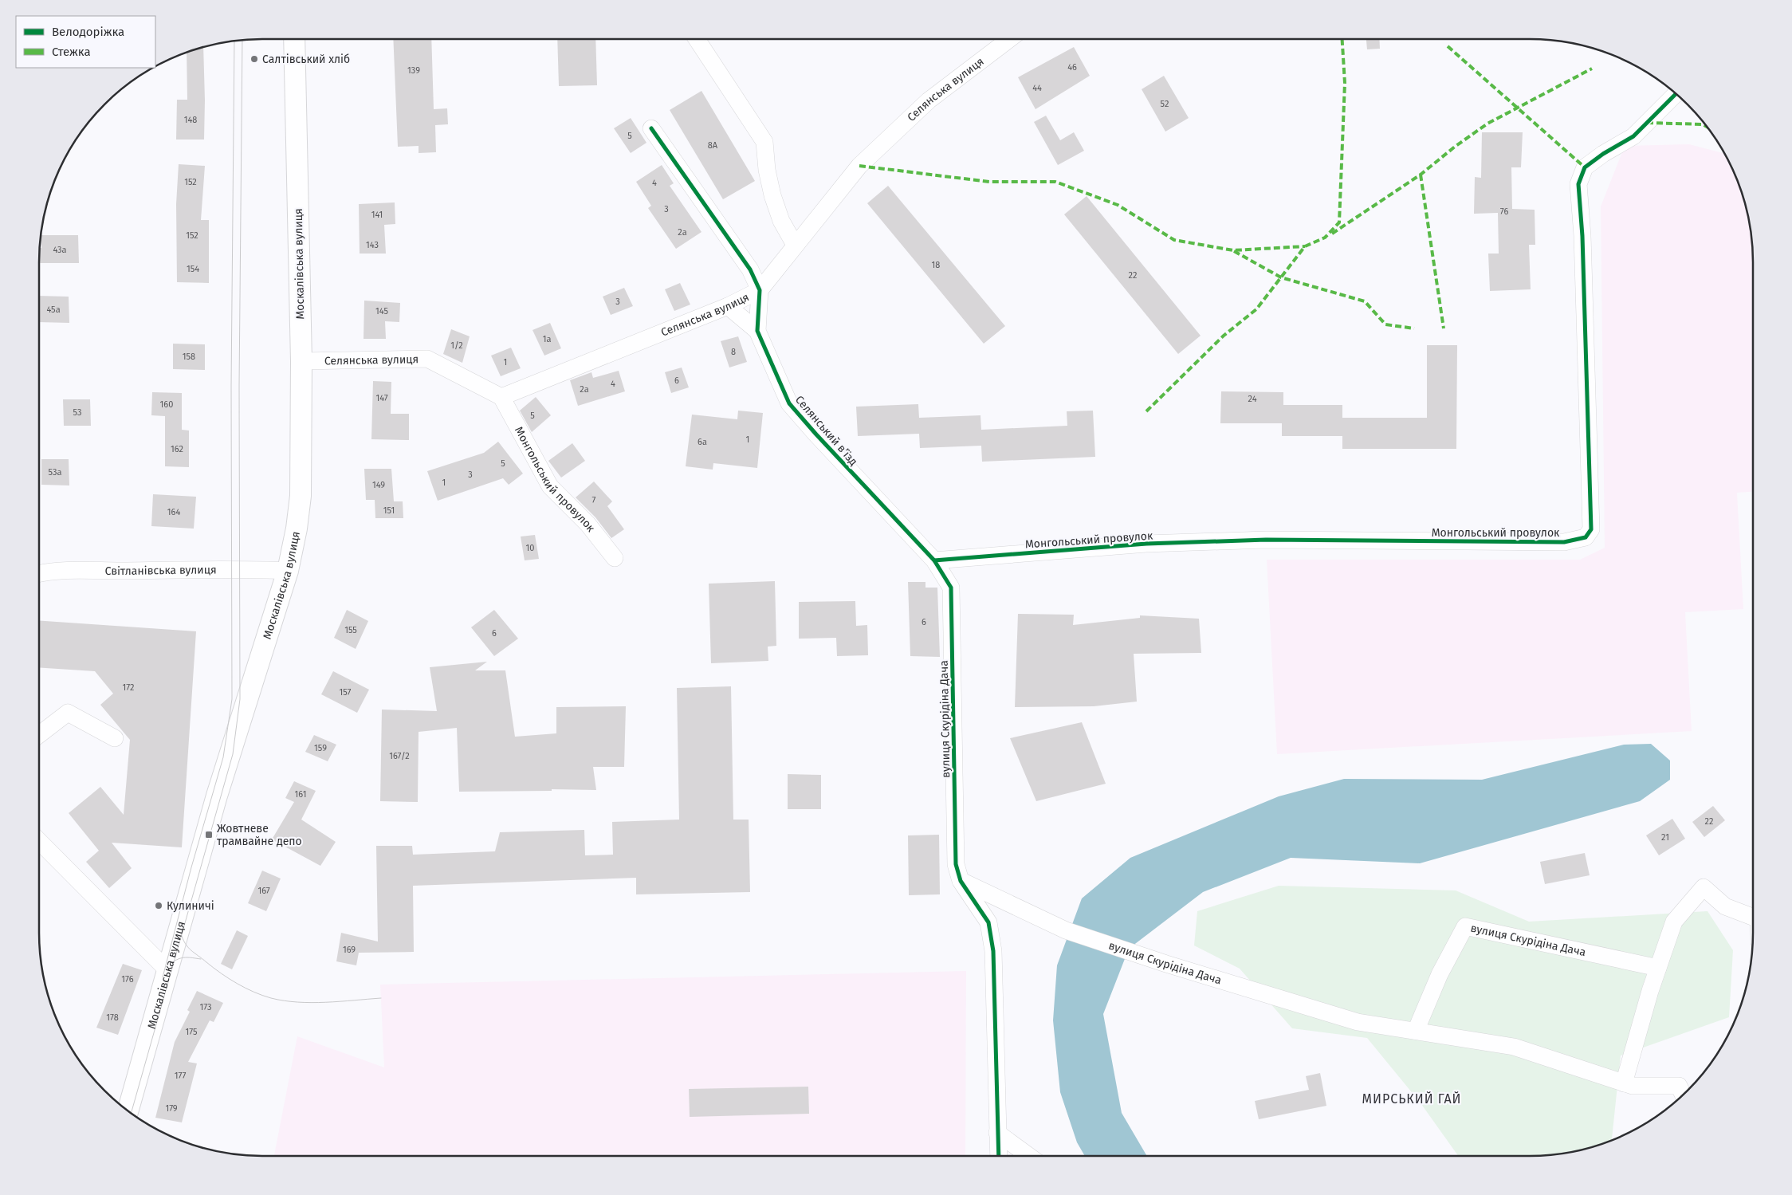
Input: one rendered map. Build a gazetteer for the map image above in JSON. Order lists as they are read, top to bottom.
{
  "streets": {
    "street": [
      "Селянська вулиця",
      "Москалівська вулиця",
      "Селянський вʼїзд",
      "Монгольський провулок",
      "Світланівська вулиця",
      "вулиця Скурідіна Дача"
    ]
  },
  "crossings": [
    ["Селянська вулиця", "Москалівська вулиця"],
    ["Селянська вулиця", "Селянський вʼїзд"],
    ["Селянська вулиця", "Монгольський провулок"],
    ["Москалівська вулиця", "Світланівська вулиця"],
    ["Селянський вʼїзд", "Монгольський провулок"],
    ["Селянський вʼїзд", "вулиця Скурідіна Дача"],
    ["Монгольський провулок", "вулиця Скурідіна Дача"]
  ],
  "districts": ["МИРСЬКИЙ ГАЙ"],
  "places": {
    "other": ["Салтівський хліб", "Кулиничі"],
    "transit": ["Жовтневе трамвайне депо"]
  },
  "house_numbers": [
    "46",
    "139",
    "44",
    "52",
    "148",
    "5",
    "8А",
    "152",
    "4",
    "3",
    "76",
    "141",
    "2а",
    "152",
    "143",
    "43а",
    "18",
    "154",
    "22",
    "3",
    "45а",
    "145",
    "1а",
    "1/2",
    "8",
    "158",
    "1",
    "6",
    "4",
    "2а",
    "147",
    "24",
    "160",
    "53",
    "5",
    "1",
    "6а",
    "162",
    "5",
    "53а",
    "3",
    "1",
    "149",
    "7",
    "151",
    "164",
    "10",
    "6",
    "155",
    "6",
    "172",
    "157",
    "159",
    "167/2",
    "161",
    "22",
    "21",
    "167",
    "169",
    "176",
    "173",
    "178",
    "175",
    "177",
    "179"
  ],
  "legend": ["Велодоріжка", "Стежка"]
}
